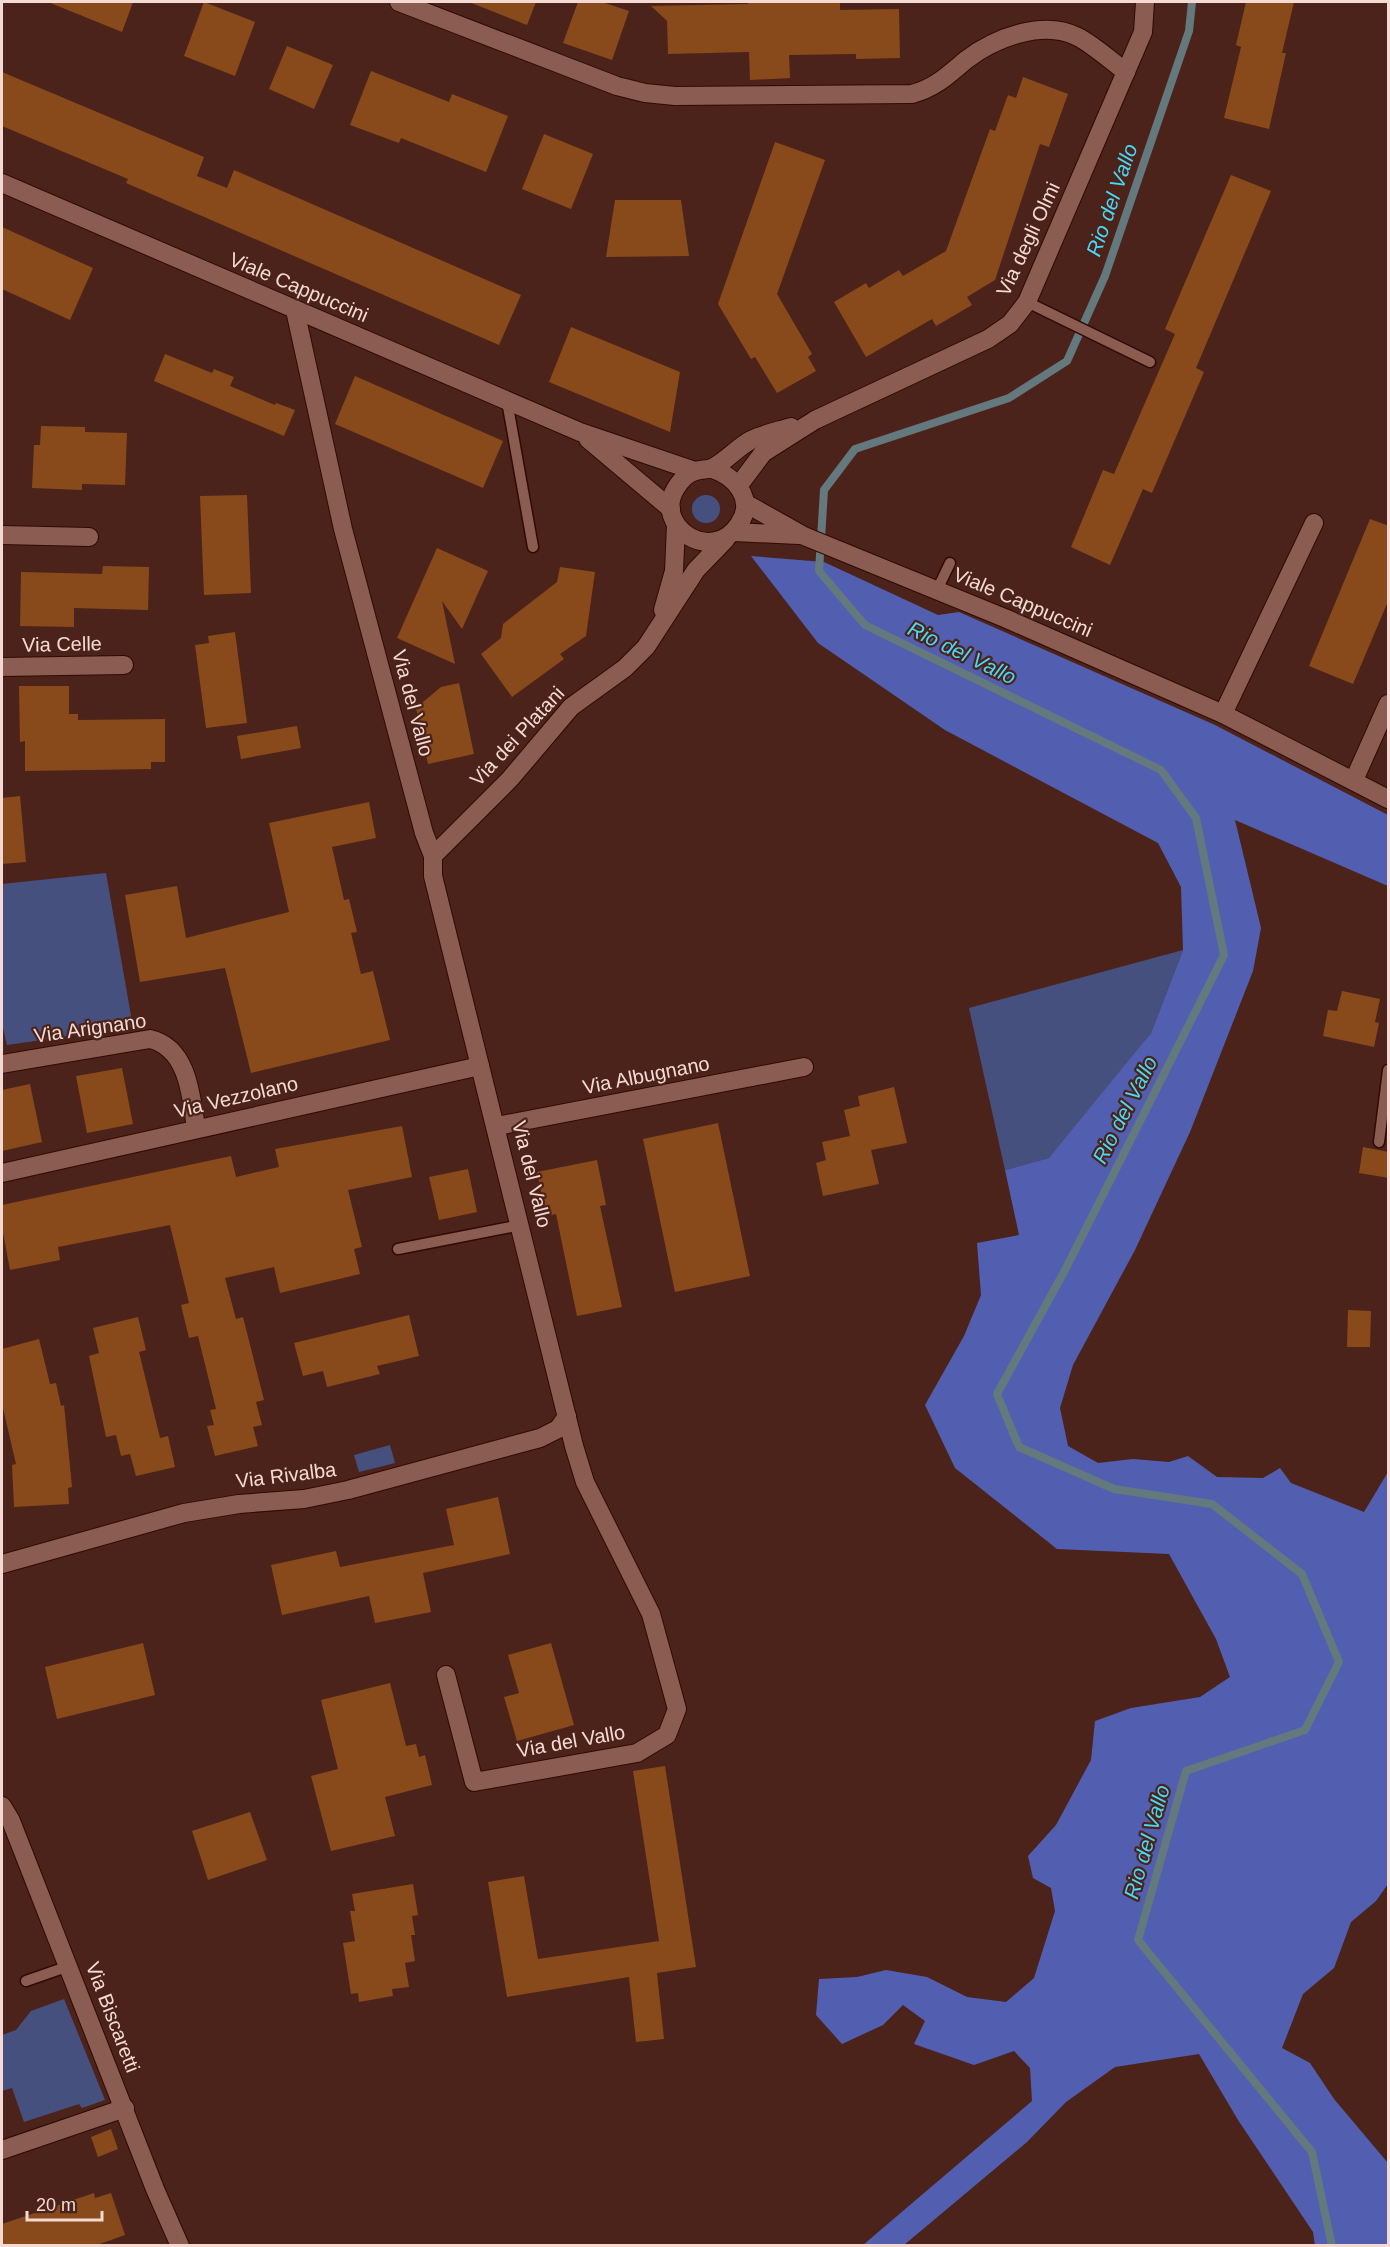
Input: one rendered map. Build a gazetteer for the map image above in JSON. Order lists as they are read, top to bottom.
{
  "streets": {
    "street": [
      "Via degli Olmi",
      "Viale Cappuccini",
      "Via Celle",
      "Via del Vallo",
      "Via dei Platani",
      "Via Arignano",
      "Via Albugnano",
      "Via Vezzolano",
      "Via Rivalba",
      "Via Biscaretti"
    ]
  },
  "crossings": [
    ["Via degli Olmi", "Viale Cappuccini"],
    ["Via degli Olmi", "Via dei Platani"],
    ["Viale Cappuccini", "Via del Vallo"],
    ["Viale Cappuccini", "Via dei Platani"],
    ["Via del Vallo", "Via dei Platani"],
    ["Via del Vallo", "Via Albugnano"],
    ["Via del Vallo", "Via Vezzolano"],
    ["Via del Vallo", "Via Rivalba"],
    ["Via Arignano", "Via Vezzolano"]
  ],
  "water": ["Rio del Vallo"],
  "scale_bar": "20 m"
}
